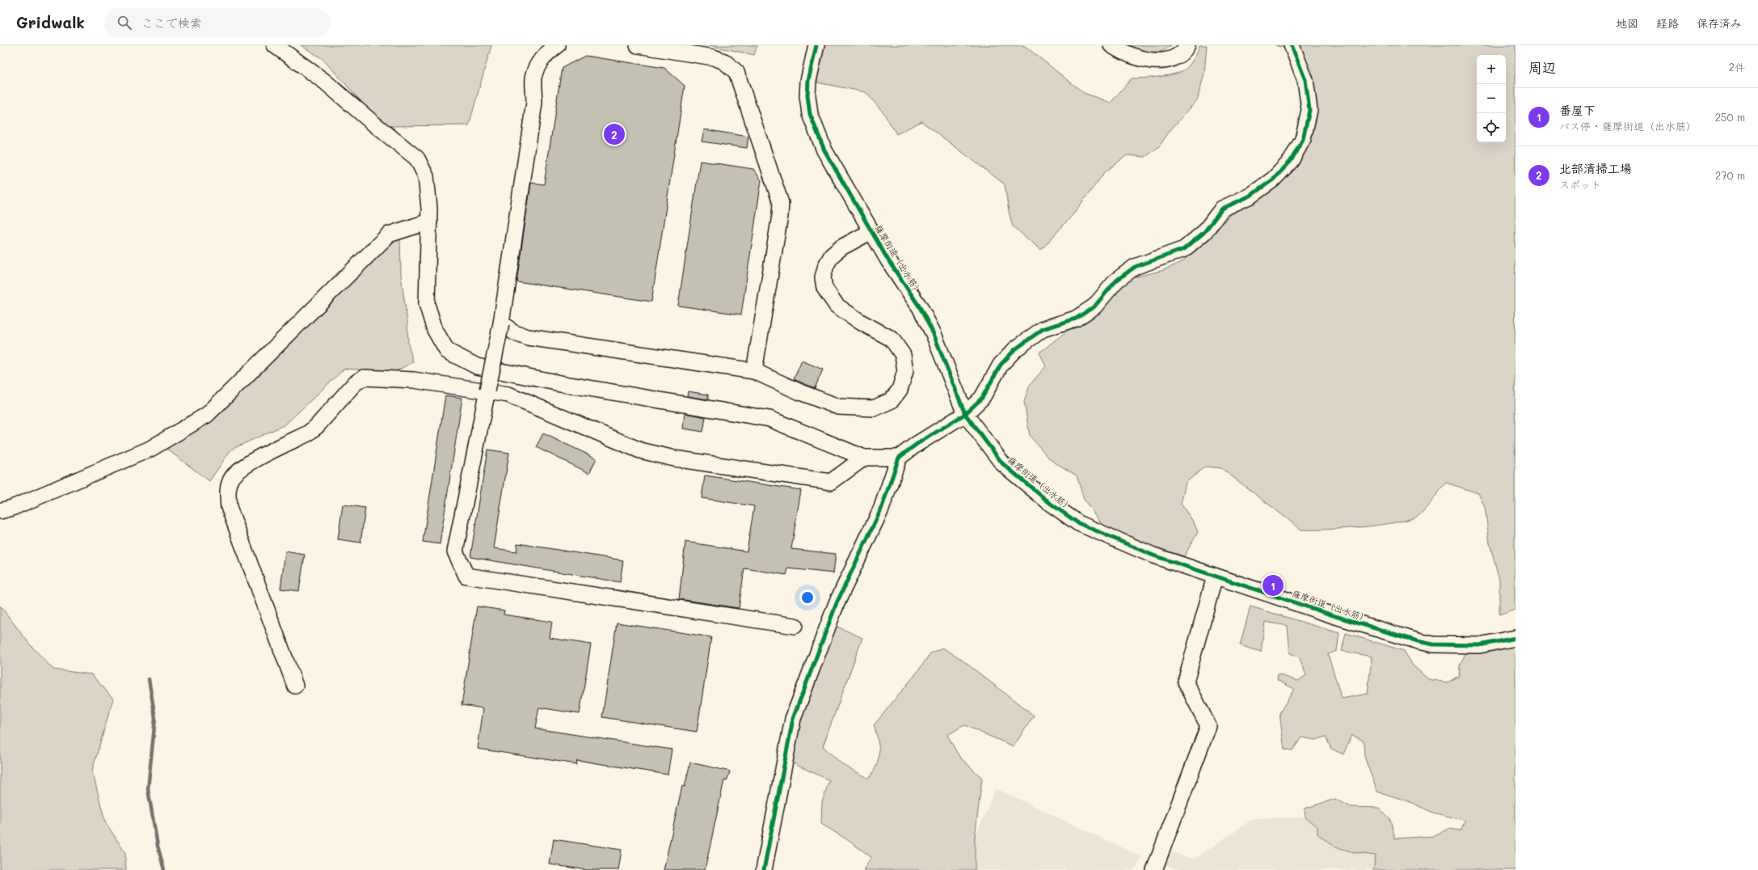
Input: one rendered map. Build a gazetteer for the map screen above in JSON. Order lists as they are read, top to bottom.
{
  "streets": {
    "street": ["薩摩街道（出水筋）"]
  },
  "page": {
    "header": "Gridwalk",
    "search": "ここで検索",
    "nav": ["地図", "経路", "保存済み"],
    "heading": ["周辺", "2件"],
    "map_buttons": ["+", "−"],
    "list": [
      {
        "mark": "1",
        "name": "番屋下",
        "note": "バス停 · 薩摩街道（出水筋）",
        "value": "250 m"
      },
      {
        "mark": "2",
        "name": "北部清掃工場",
        "note": "スポット",
        "value": "270 m"
      }
    ],
    "pins": ["2", "1"]
  }
}
